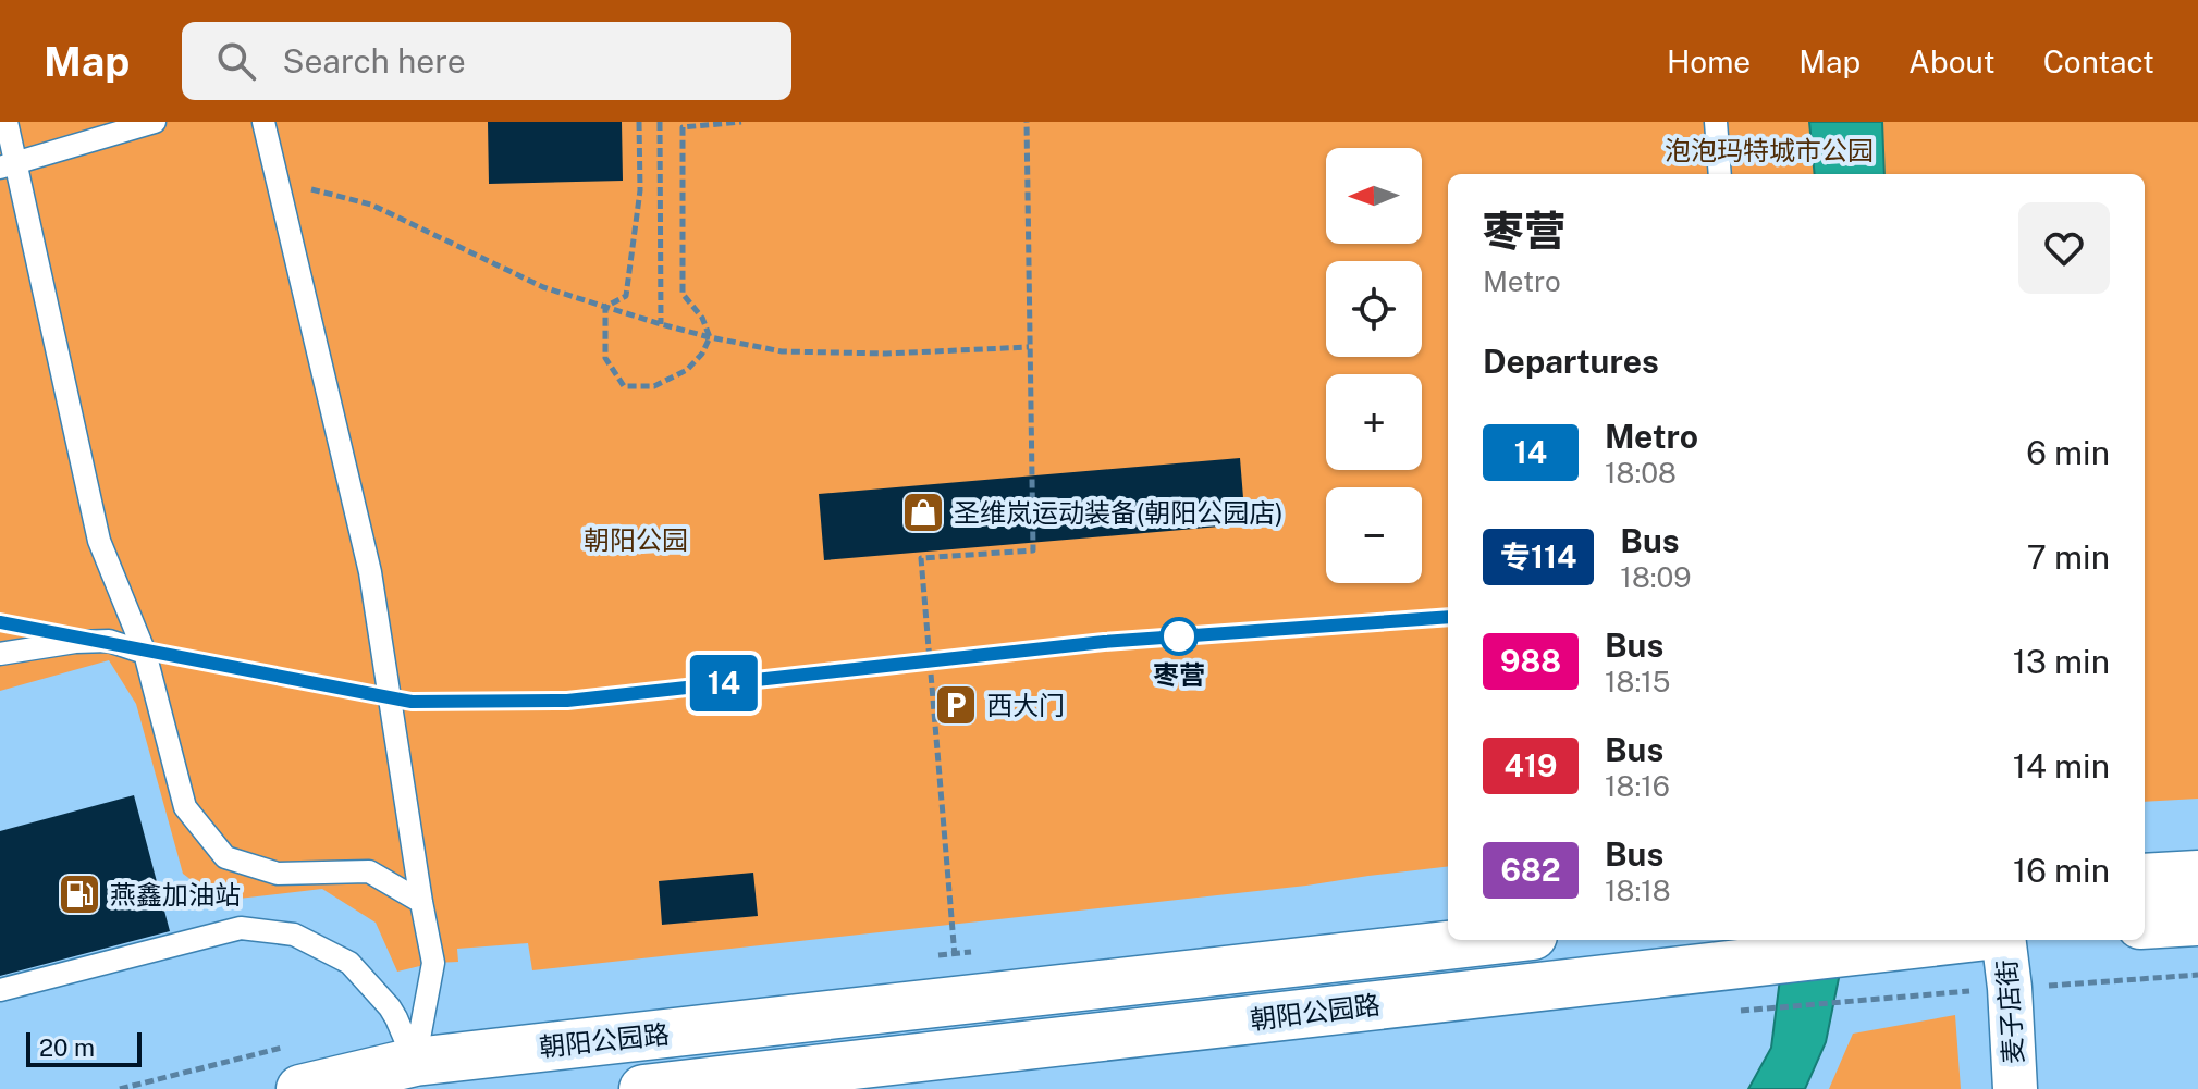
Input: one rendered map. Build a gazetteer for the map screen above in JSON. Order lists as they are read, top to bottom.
{
  "streets": {
    "main road": ["朝阳公园路"],
    "street": ["麦子店街"]
  },
  "parks": ["泡泡玛特城市公园", "朝阳公园"],
  "places": {
    "shop": ["圣维岚运动装备(朝阳公园店)"],
    "other": ["枣营"],
    "parking": ["西大门"],
    "fuel station": ["燕鑫加油站"]
  },
  "lines": ["metro line 14"],
  "scale_bar": "20 m",
  "north": "left",
  "page": {
    "header": "Map",
    "search": "Search here",
    "nav": [
      "Home",
      "Map",
      "About",
      "Contact"
    ],
    "on_map": "14",
    "map_buttons": ["+", "−"],
    "heading": [
      ["枣营", "Metro"],
      "Departures"
    ],
    "list": [
      {
        "mark": "14",
        "name": "Metro",
        "note": "18:08",
        "value": "6 min"
      },
      {
        "mark": "专114",
        "name": "Bus",
        "note": "18:09",
        "value": "7 min"
      },
      {
        "mark": "988",
        "name": "Bus",
        "note": "18:15",
        "value": "13 min"
      },
      {
        "mark": "419",
        "name": "Bus",
        "note": "18:16",
        "value": "14 min"
      },
      {
        "mark": "682",
        "name": "Bus",
        "note": "18:18",
        "value": "16 min"
      }
    ],
    "scale": "20 m"
  }
}
